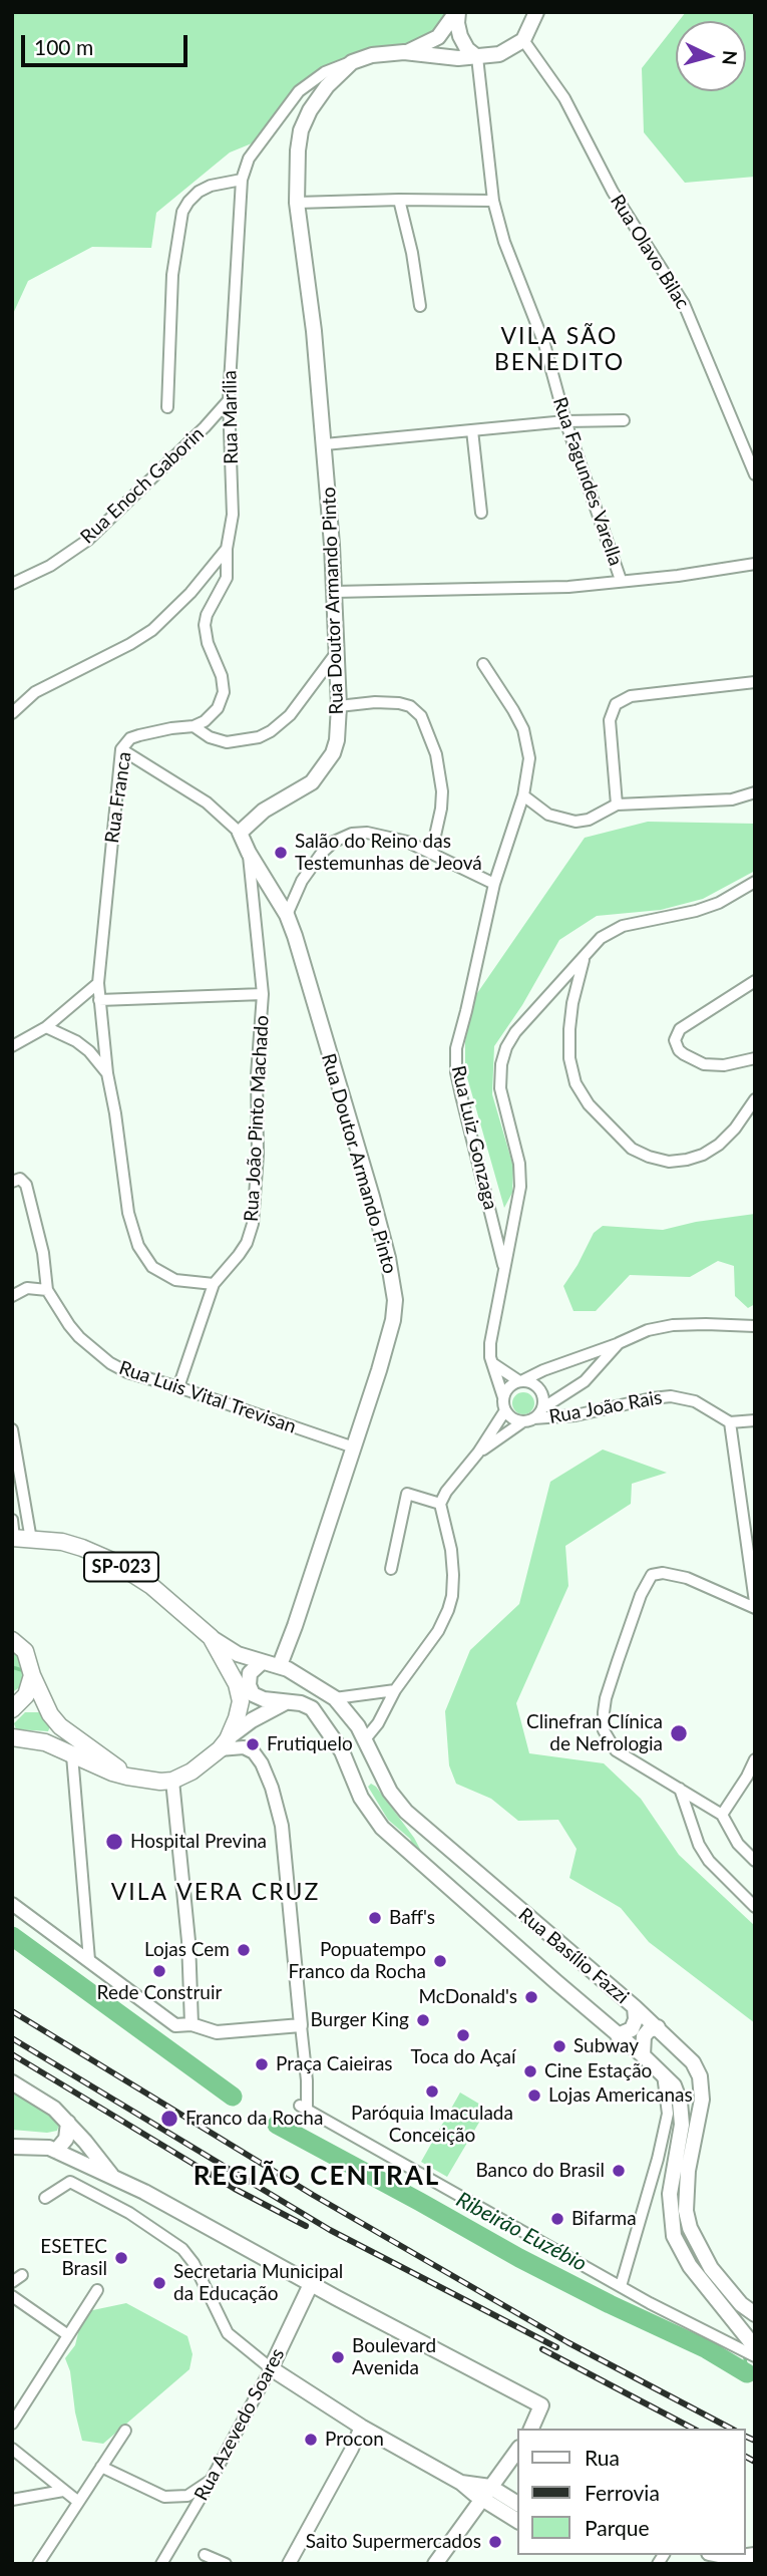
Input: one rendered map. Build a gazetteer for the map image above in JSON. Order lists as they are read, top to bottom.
{
  "streets": {
    "main road": [
      "Rua Doutor Armando Pinto",
      "SP-023",
      "Rua Basílio Fazzi",
      "Rua Azevedo Soares"
    ],
    "street": [
      "Rua Olavo Bilac",
      "Rua Marília",
      "Rua Fagundes Varella",
      "Rua Enoch Gaborin",
      "Rua Franca",
      "Rua João Pinto Machado",
      "Rua Luiz Gonzaga",
      "Rua Luis Vital Trevisan",
      "Rua João Rais"
    ]
  },
  "crossings": [
    ["Rua Marília", "Rua Enoch Gaborin"],
    ["Rua Marília", "Rua Doutor Armando Pinto"],
    ["Rua Doutor Armando Pinto", "Rua João Pinto Machado"],
    ["Rua Doutor Armando Pinto", "Rua Luis Vital Trevisan"],
    ["Rua Doutor Armando Pinto", "Rua Basílio Fazzi"],
    ["SP-023", "Rua Basílio Fazzi"]
  ],
  "districts": ["VILA SÃO BENEDITO", "VILA VERA CRUZ", "REGIÃO CENTRAL"],
  "water": ["Ribeirão Euzébio"],
  "places": [
    "Salão do Reino das Testemunhas de Jeová",
    "Clinefran Clínica de Nefrologia",
    "Frutiquelo",
    "Hospital Previna",
    "Baff's",
    "Lojas Cem",
    "Popuatempo Franco da Rocha",
    "Rede Construir",
    "McDonald's",
    "Burger King",
    "Toca do Açaí",
    "Subway",
    "Praça Caieiras",
    "Cine Estação",
    "Paróquia Imaculada Conceição",
    "Lojas Americanas",
    "Franco da Rocha",
    "Banco do Brasil",
    "Bifarma",
    "ESETEC Brasil",
    "Secretaria Municipal da Educação",
    "Boulevard Avenida",
    "Procon",
    "Saito Supermercados"
  ],
  "legend": ["Rua", "Ferrovia", "Parque"],
  "scale_bar": "100 m",
  "north": "right"
}
